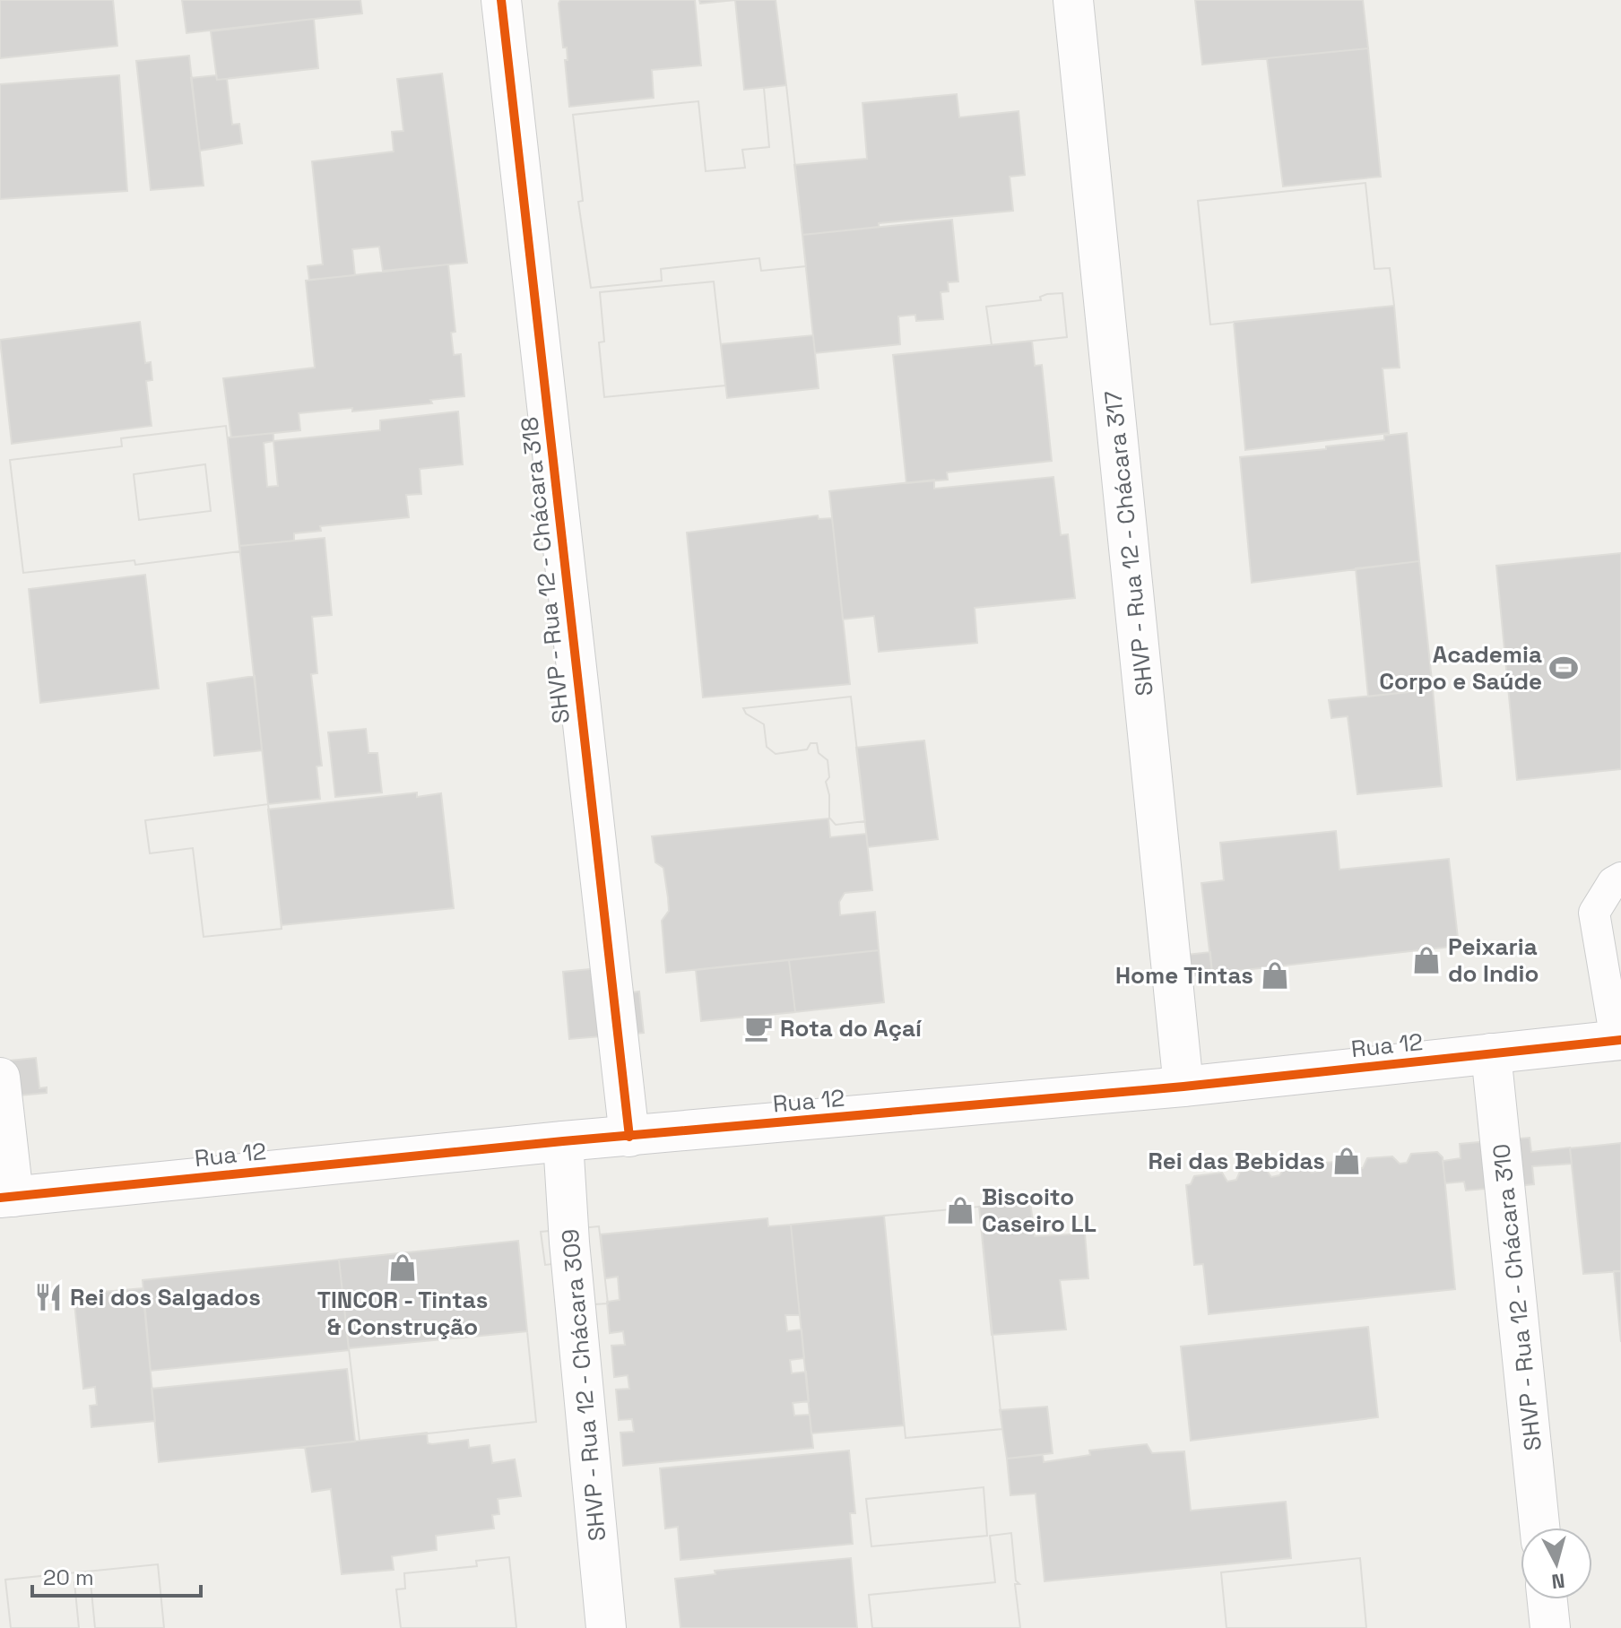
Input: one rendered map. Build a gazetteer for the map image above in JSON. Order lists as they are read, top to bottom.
{
  "streets": {
    "street": [
      "SHVP - Rua 12 - Chácara 317",
      "SHVP - Rua 12 - Chácara 318",
      "Rua 12",
      "SHVP - Rua 12 - Chácara 310",
      "SHVP - Rua 12 - Chácara 309"
    ]
  },
  "crossings": [
    ["SHVP - Rua 12 - Chácara 317", "Rua 12"],
    ["SHVP - Rua 12 - Chácara 318", "Rua 12"],
    ["Rua 12", "SHVP - Rua 12 - Chácara 310"],
    ["Rua 12", "SHVP - Rua 12 - Chácara 309"]
  ],
  "places": {
    "sports": ["Academia Corpo e Saúde"],
    "shop": [
      "Peixaria do Indio",
      "Home Tintas",
      "Rei das Bebidas",
      "Biscoito Caseiro LL",
      "TINCOR - Tintas & Construção"
    ],
    "cafe": ["Rota do Açaí"],
    "restaurant": ["Rei dos Salgados"]
  },
  "scale_bar": "20 m",
  "north": "bottom"
}
